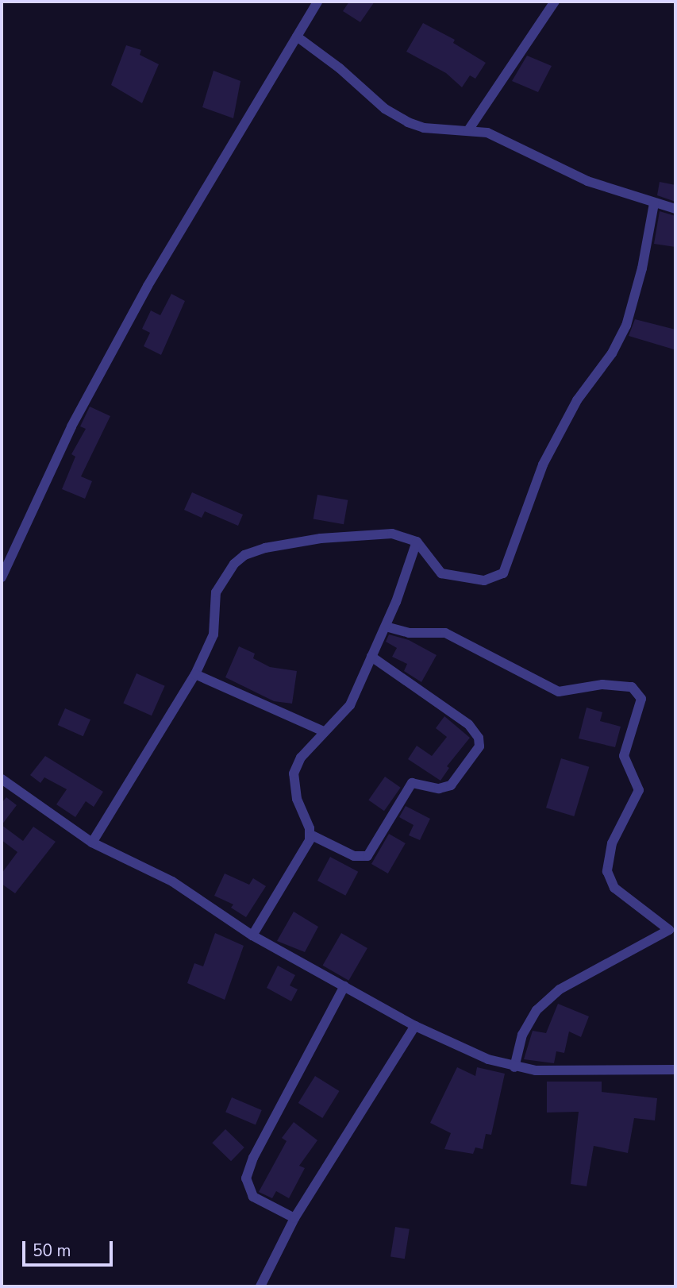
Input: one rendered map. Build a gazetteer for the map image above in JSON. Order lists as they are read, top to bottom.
{
  "scale_bar": "50 m"
}
